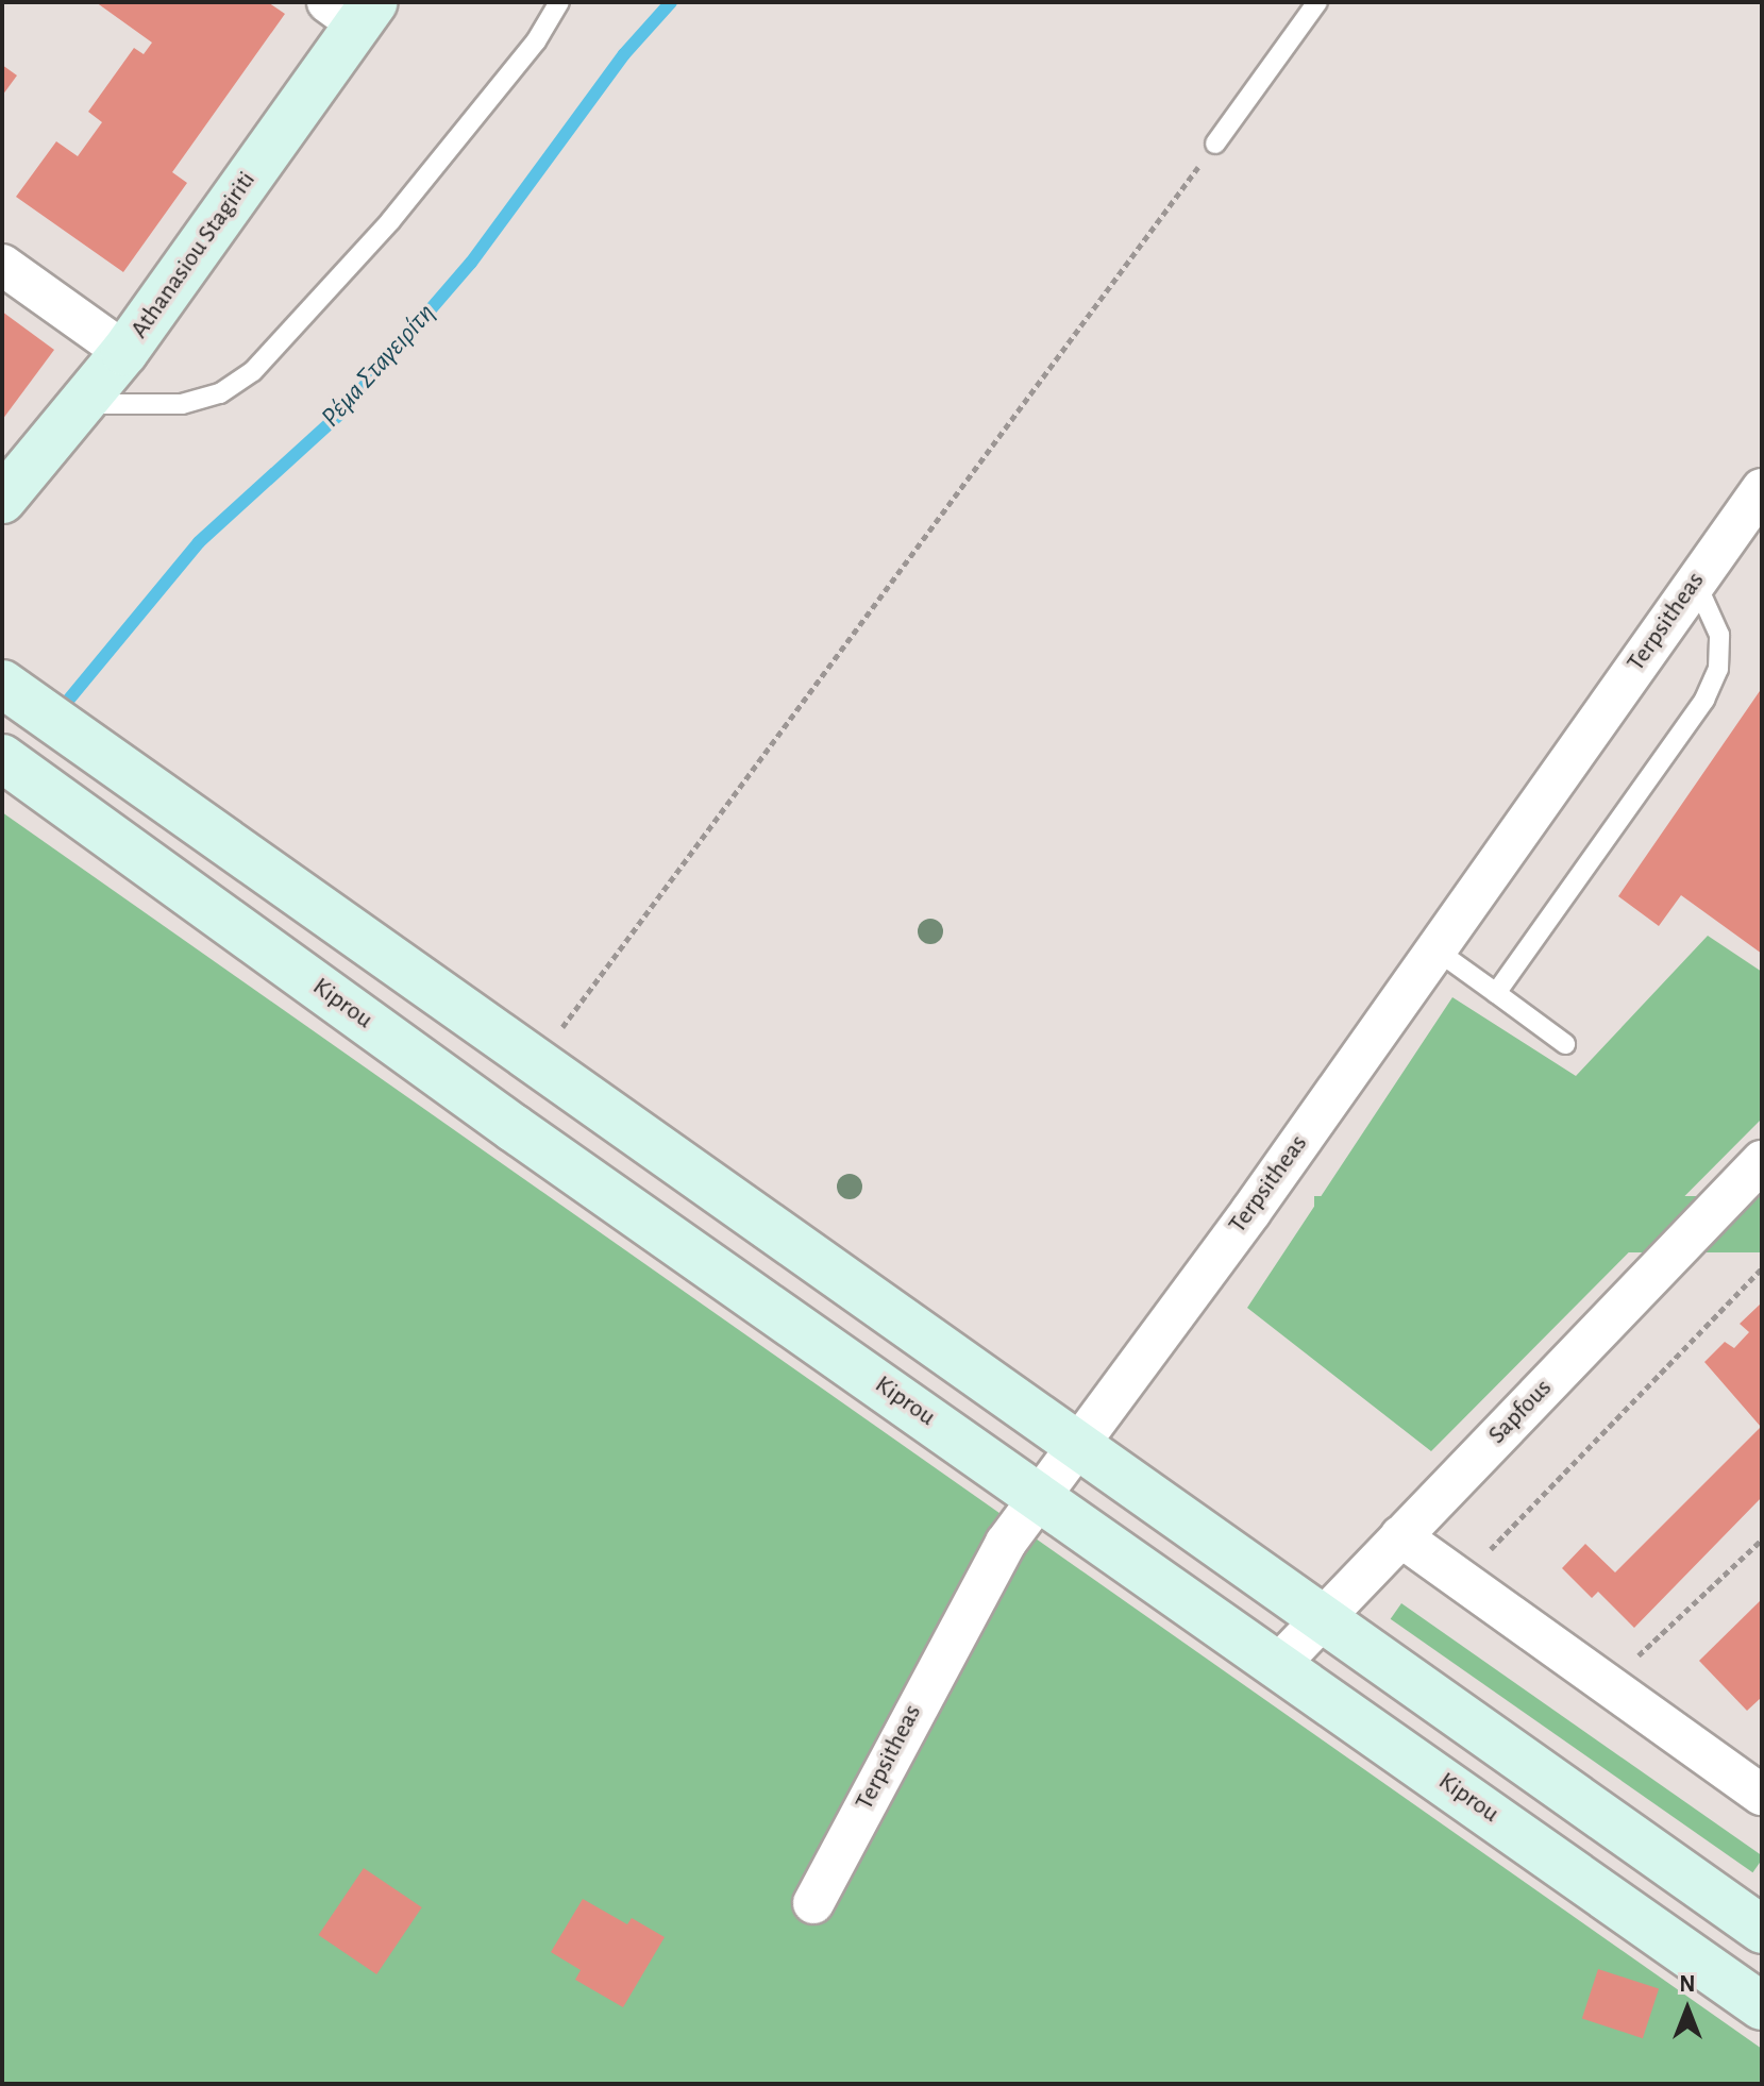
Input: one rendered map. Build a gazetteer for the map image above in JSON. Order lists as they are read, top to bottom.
{
  "streets": {
    "street": [
      "Athanasiou Stagiriti",
      "Terpsitheas",
      "Kiprou",
      "Sapfous"
    ]
  },
  "crossings": [
    ["Terpsitheas", "Kiprou"],
    ["Kiprou", "Sapfous"]
  ],
  "water": ["Ρέμα Σταγειρίτη"],
  "north": "top"
}
